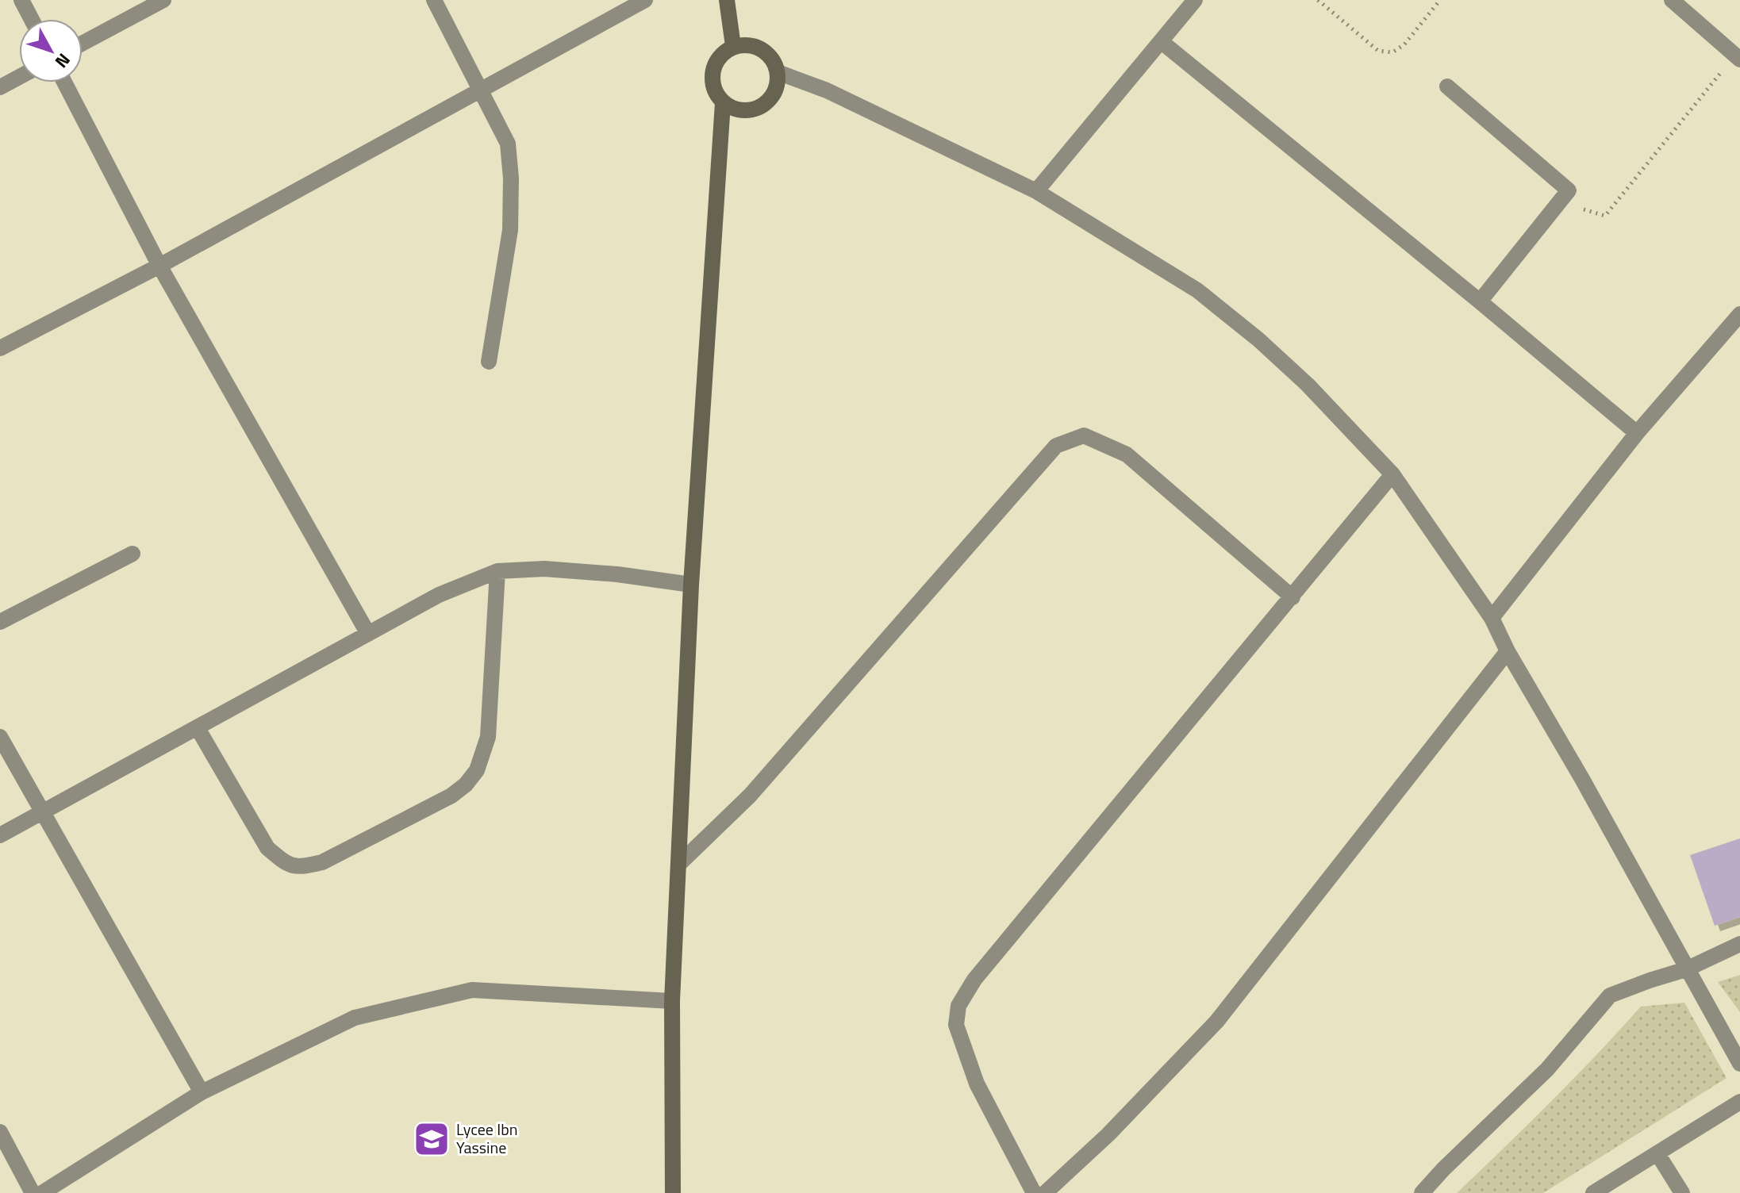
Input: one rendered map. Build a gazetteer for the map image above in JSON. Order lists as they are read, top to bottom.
{
  "places": {
    "school or university": ["Lycee Ibn Yassine"]
  },
  "north": "bottom right"
}
